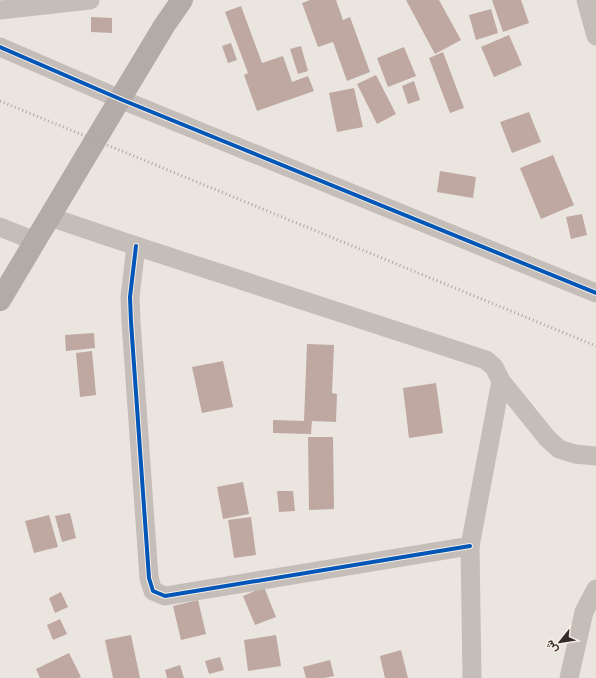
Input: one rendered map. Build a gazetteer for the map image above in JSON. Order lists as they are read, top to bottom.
{
  "north": "bottom left"
}
